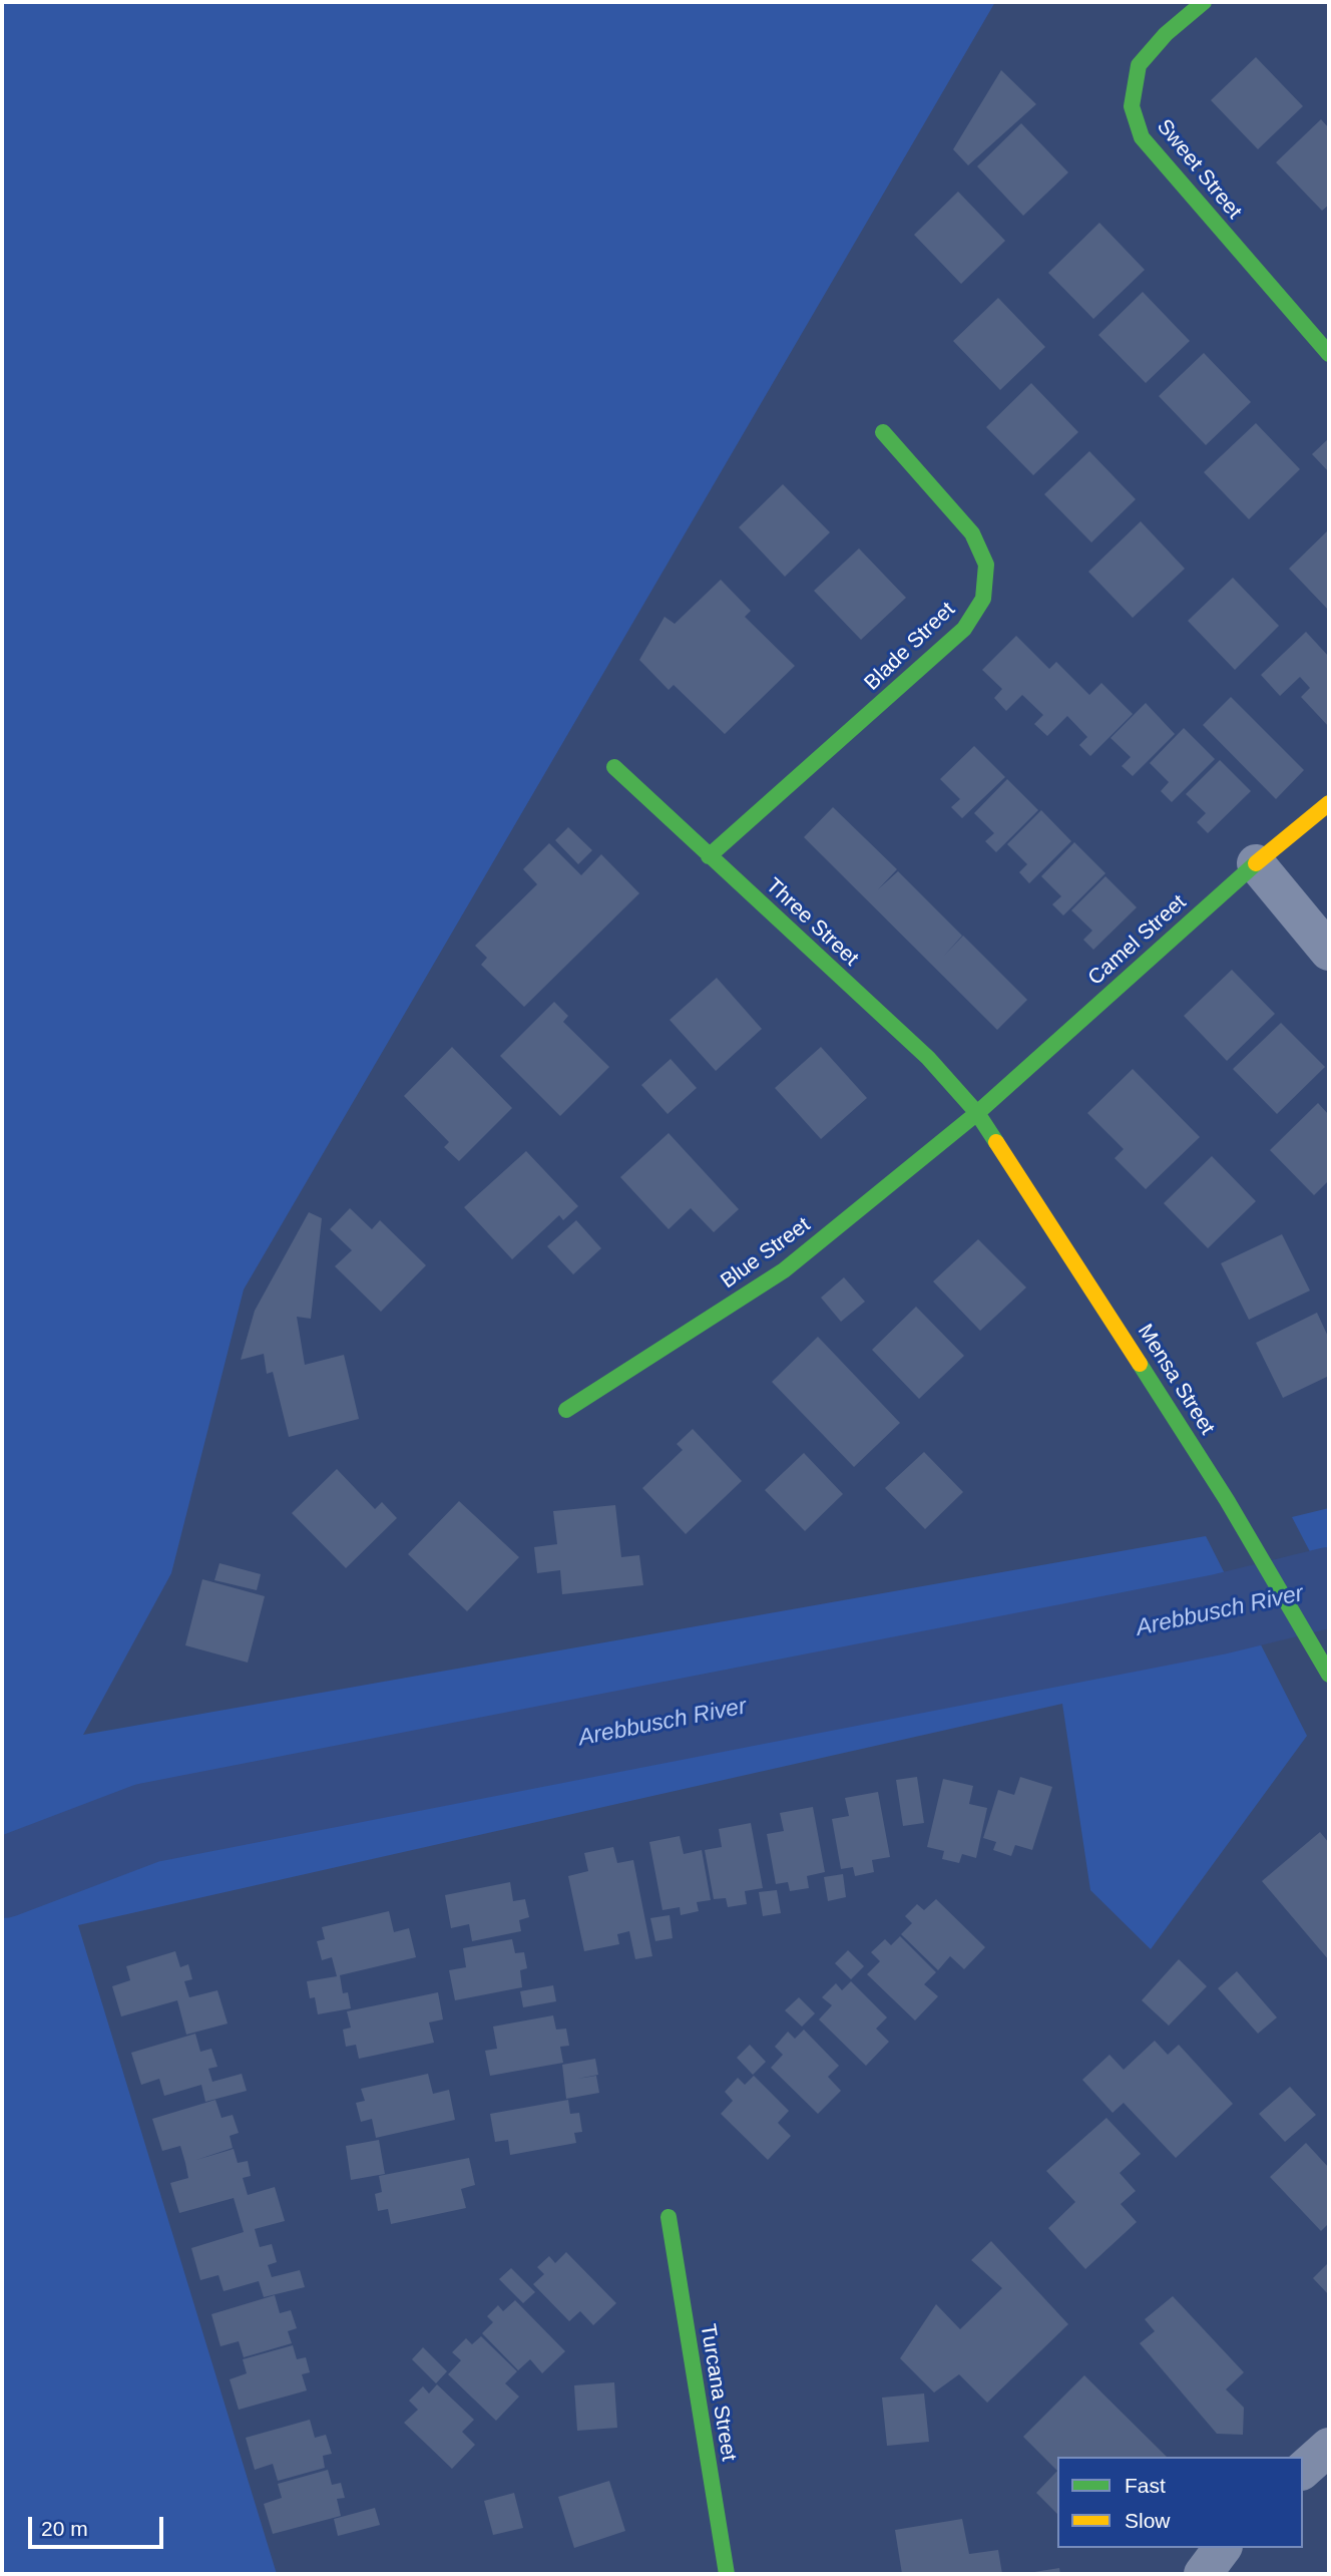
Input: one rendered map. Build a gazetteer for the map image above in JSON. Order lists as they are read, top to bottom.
{
  "streets": {
    "street": [
      "Sweet Street",
      "Blade Street",
      "Three Street",
      "Camel Street",
      "Blue Street",
      "Mensa Street",
      "Turcana Street"
    ]
  },
  "crossings": [
    ["Blade Street", "Three Street"],
    ["Three Street", "Camel Street"],
    ["Three Street", "Blue Street"],
    ["Three Street", "Mensa Street"],
    ["Camel Street", "Blue Street"],
    ["Camel Street", "Mensa Street"],
    ["Blue Street", "Mensa Street"]
  ],
  "water": ["Arebbusch River"],
  "legend": ["Fast", "Slow"],
  "scale_bar": "20 m"
}
